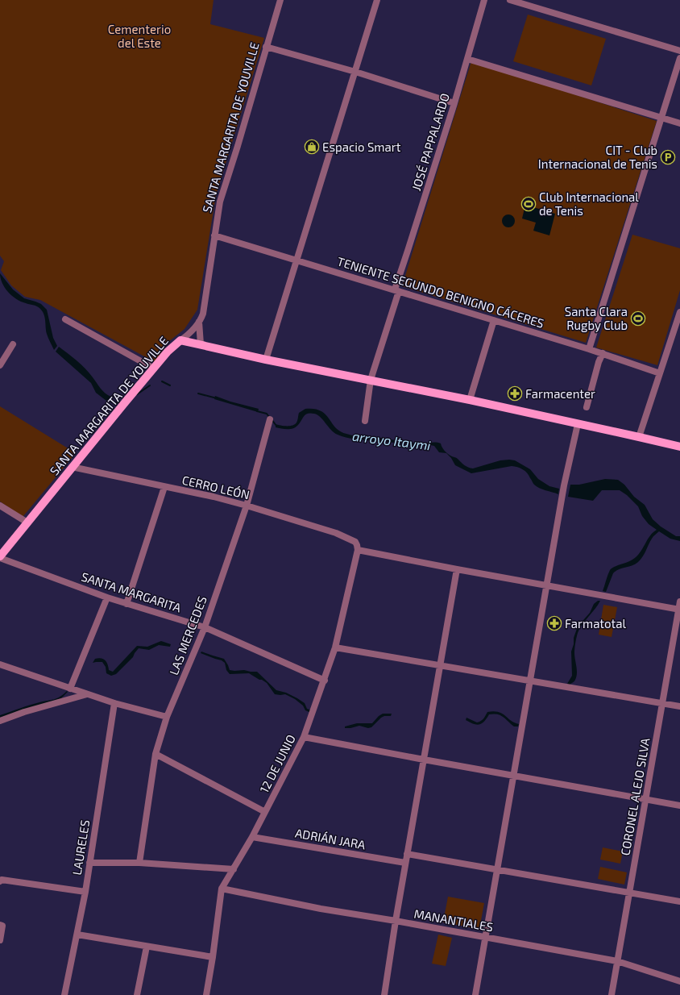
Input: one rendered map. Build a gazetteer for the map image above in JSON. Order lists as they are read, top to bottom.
{
  "streets": {
    "main road": ["SANTA MARGARITA DE YOUVILLE"],
    "street": [
      "JOSÉ PAPPALARDO",
      "TENIENTE SEGUNDO BENIGNO CÁCERES",
      "CERRO LEÓN",
      "SANTA MARGARITA",
      "LAS MERCEDES",
      "12 DE JUNIO",
      "CORONEL ALEJO SILVA",
      "ADRIÁN JARA",
      "LAURELES",
      "MANANTIALES"
    ]
  },
  "crossings": [
    ["SANTA MARGARITA DE YOUVILLE", "TENIENTE SEGUNDO BENIGNO CÁCERES"],
    ["SANTA MARGARITA DE YOUVILLE", "CERRO LEÓN"],
    ["SANTA MARGARITA DE YOUVILLE", "SANTA MARGARITA"],
    ["JOSÉ PAPPALARDO", "TENIENTE SEGUNDO BENIGNO CÁCERES"],
    ["CERRO LEÓN", "LAS MERCEDES"],
    ["CERRO LEÓN", "12 DE JUNIO"],
    ["SANTA MARGARITA", "LAS MERCEDES"],
    ["SANTA MARGARITA", "12 DE JUNIO"],
    ["12 DE JUNIO", "ADRIÁN JARA"],
    ["12 DE JUNIO", "MANANTIALES"],
    ["CORONEL ALEJO SILVA", "MANANTIALES"]
  ],
  "water": ["arroyo Itaymi"],
  "parks": ["Cementerio del Este"],
  "places": {
    "shop": ["Espacio Smart"],
    "parking": ["CIT - Club Internacional de Tenis"],
    "sports": ["Club Internacional de Tenis", "Santa Clara Rugby Club"],
    "pharmacy": ["Farmacenter", "Farmatotal"]
  }
}
